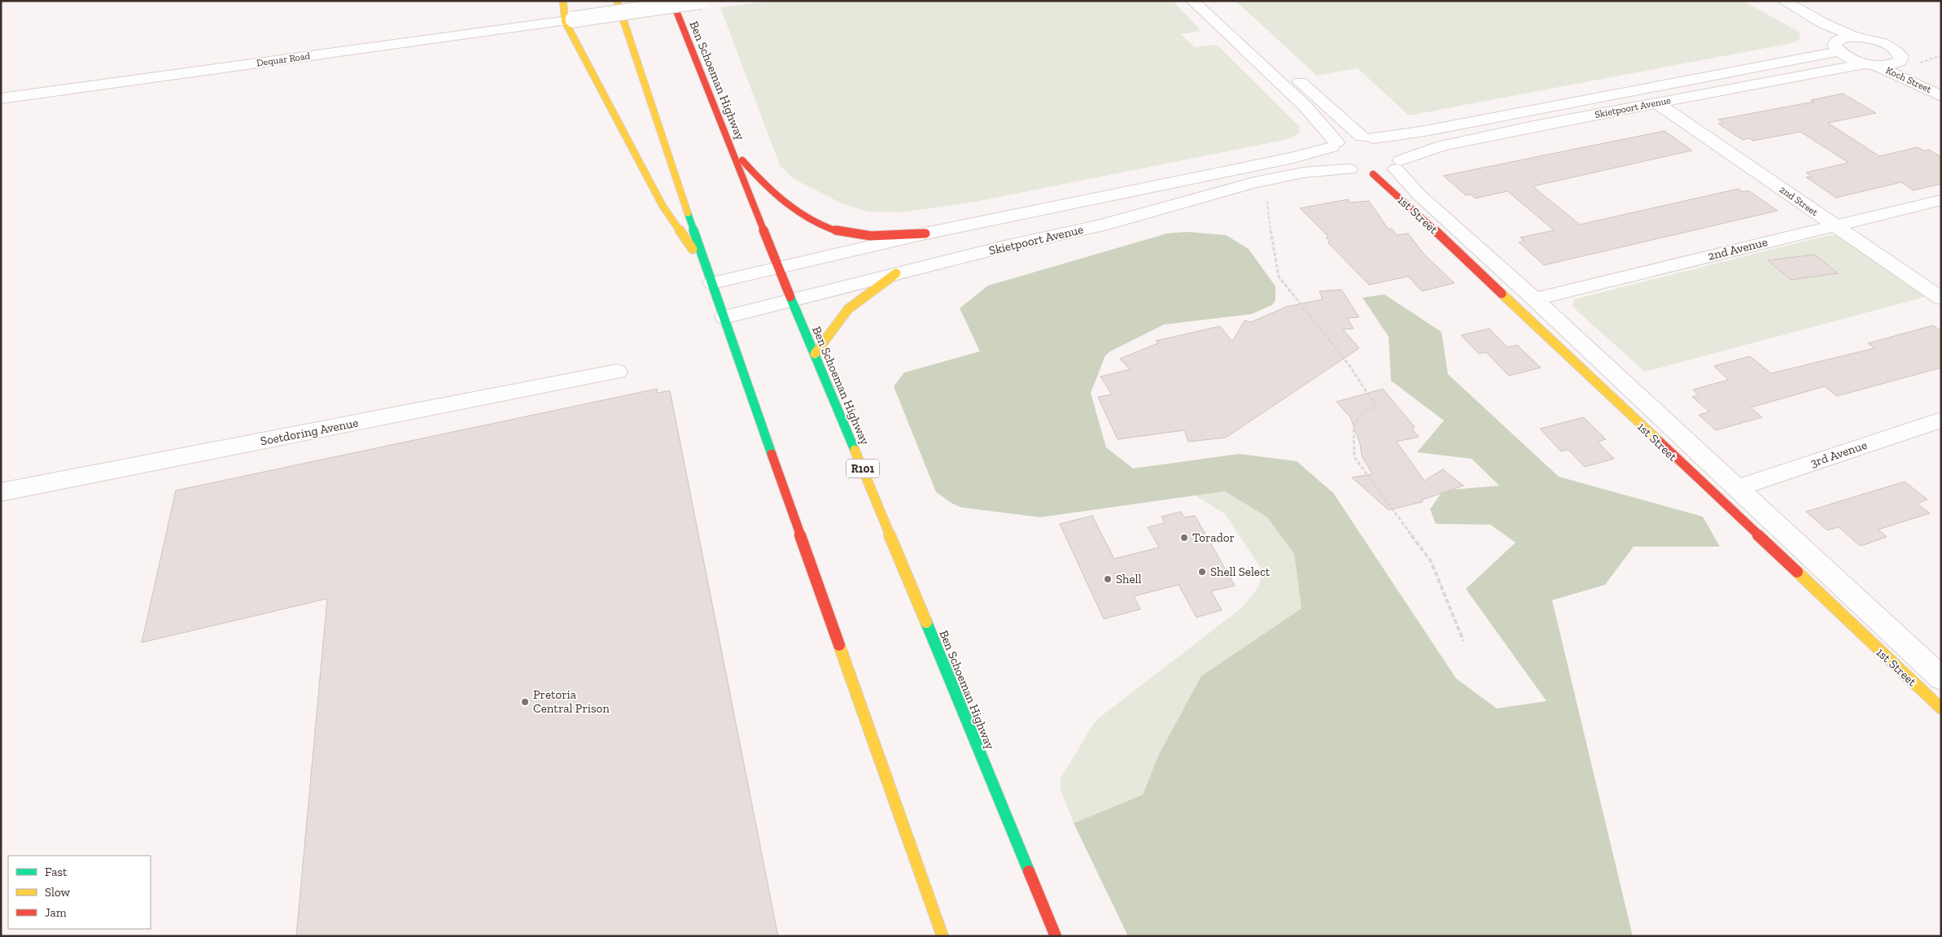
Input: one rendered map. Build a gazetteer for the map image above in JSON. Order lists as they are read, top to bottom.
{
  "streets": {
    "main road": ["Ben Schoeman Highway", "1st Street", "R101"],
    "street": [
      "Dequar Road",
      "Koch Street",
      "Skietpoort Avenue",
      "2nd Street",
      "2nd Avenue",
      "Soetdoring Avenue",
      "3rd Avenue"
    ]
  },
  "crossings": [
    ["Koch Street", "Skietpoort Avenue"],
    ["Ben Schoeman Highway", "Skietpoort Avenue"],
    ["Skietpoort Avenue", "2nd Street"],
    ["Skietpoort Avenue", "1st Street"],
    ["2nd Street", "2nd Avenue"],
    ["1st Street", "2nd Avenue"],
    ["1st Street", "3rd Avenue"]
  ],
  "places": [
    "Torador",
    "Shell Select",
    "Shell",
    "Pretoria Central Prison"
  ],
  "legend": ["Fast", "Slow", "Jam"]
}
